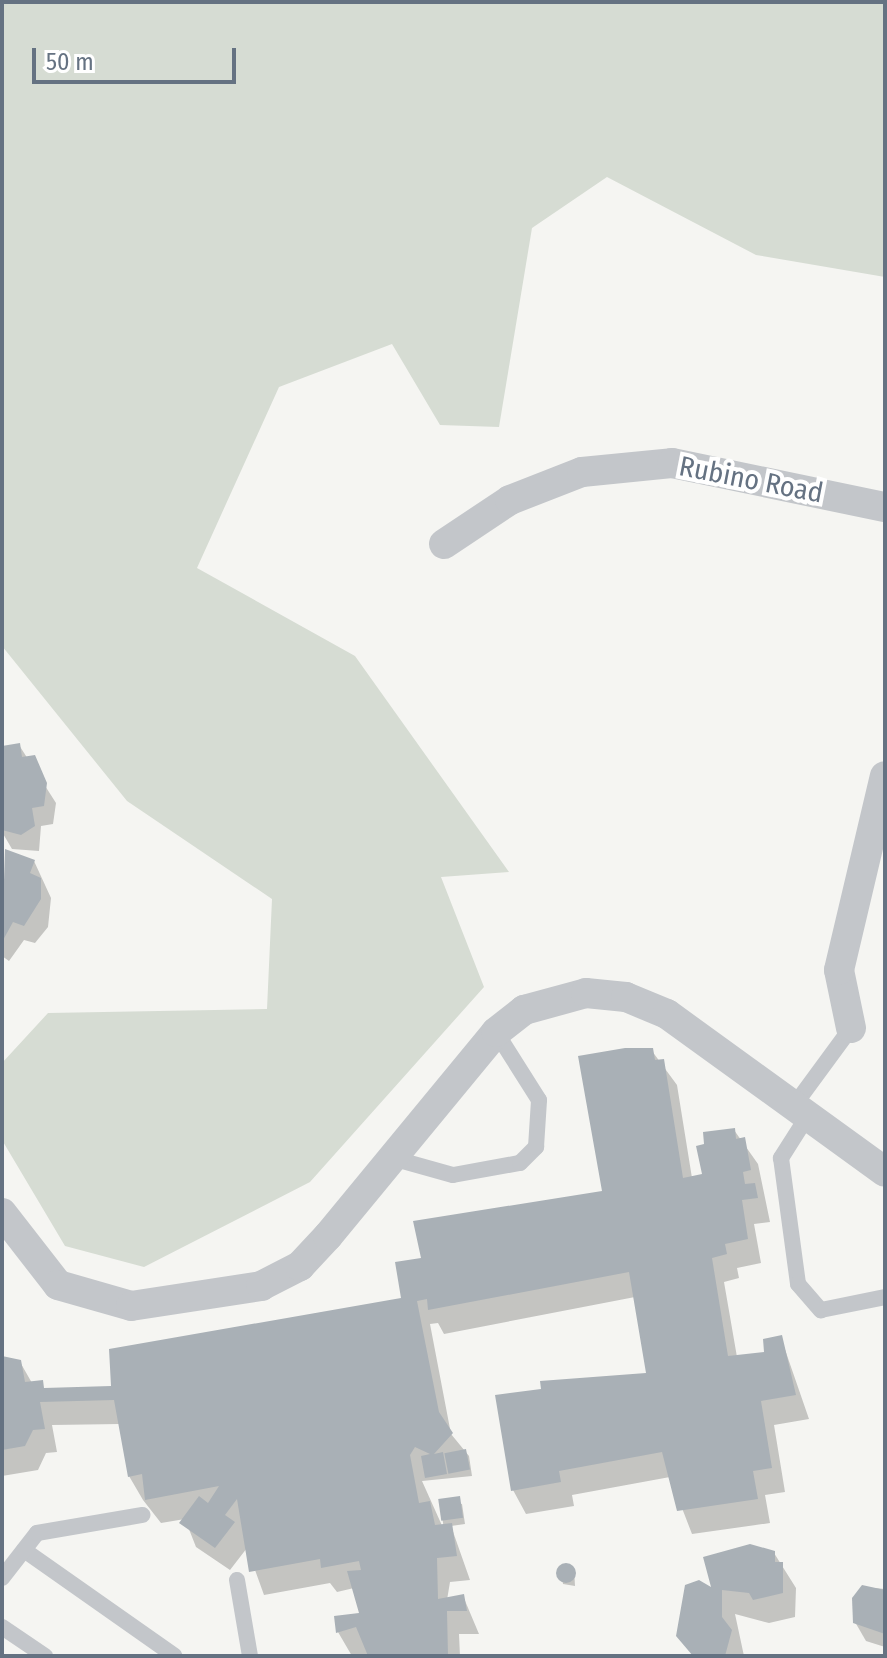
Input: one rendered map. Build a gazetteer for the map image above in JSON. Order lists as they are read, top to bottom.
{
  "streets": {
    "street": ["Rubino Road"]
  },
  "scale_bar": "50 m"
}
